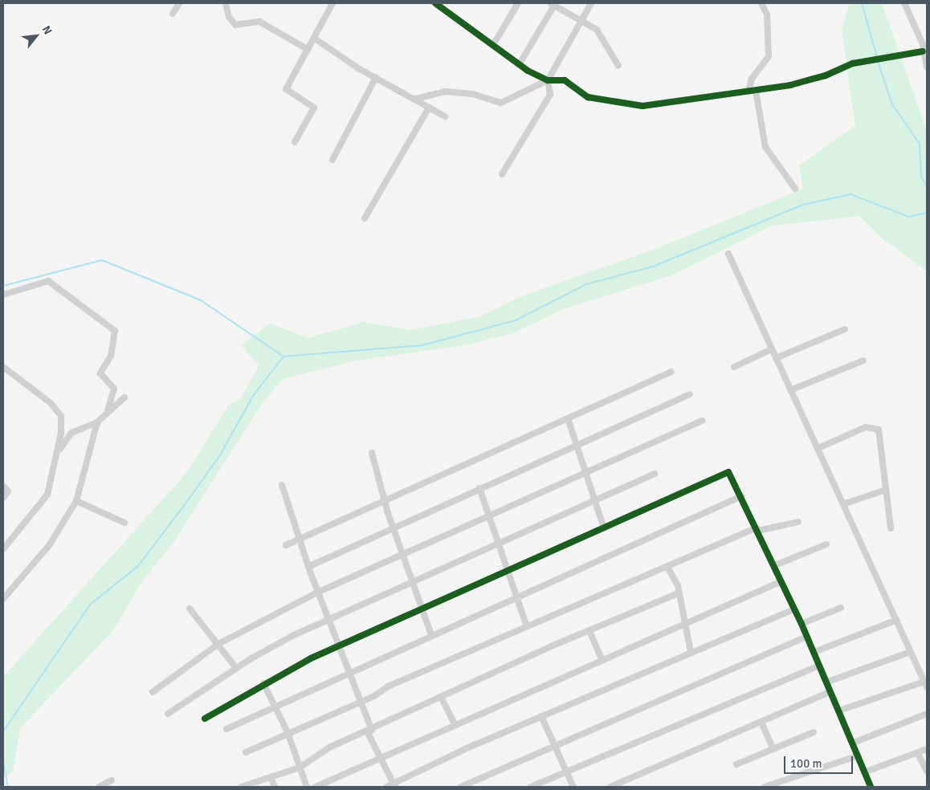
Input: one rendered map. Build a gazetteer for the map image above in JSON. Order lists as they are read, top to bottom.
{
  "scale_bar": "100 m",
  "north": "top right"
}
